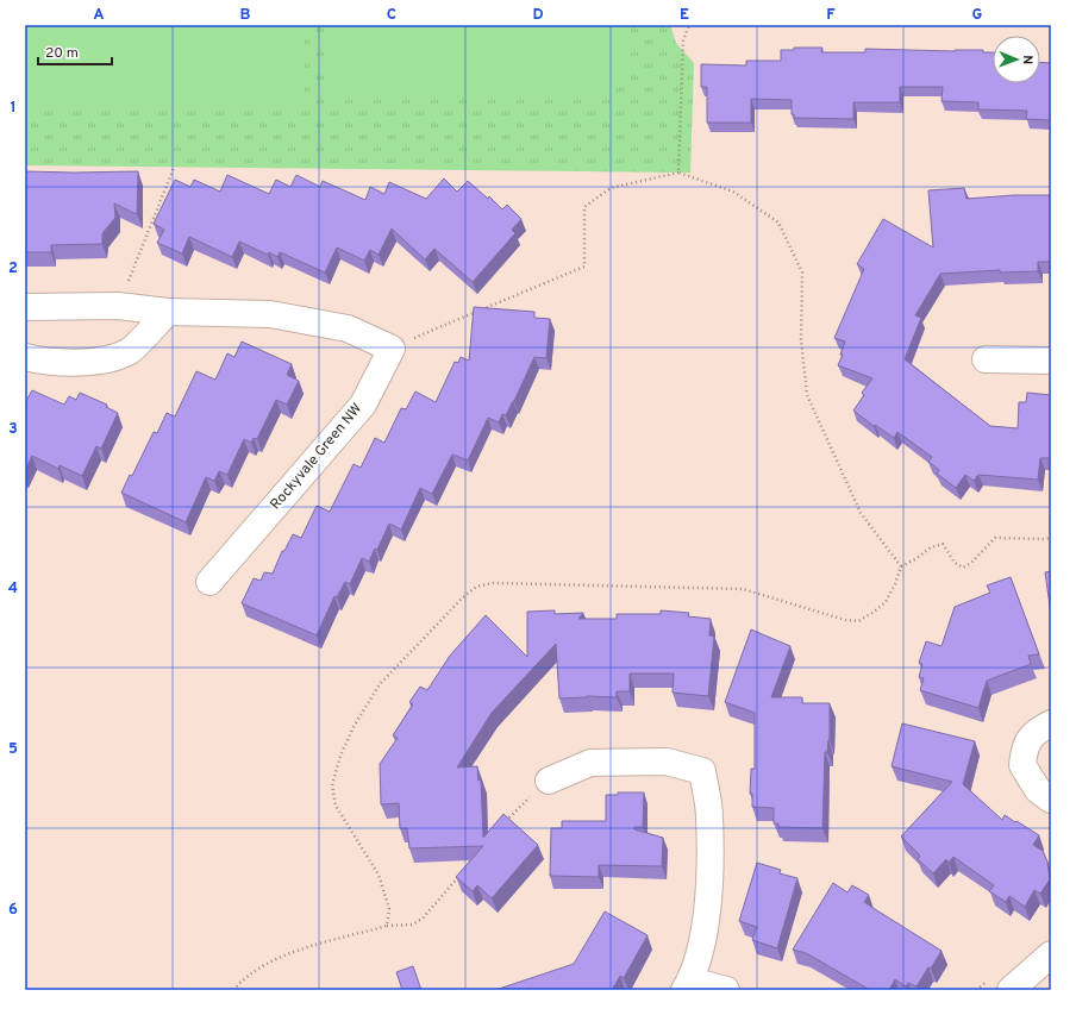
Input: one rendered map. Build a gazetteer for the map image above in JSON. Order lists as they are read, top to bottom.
{
  "streets": {
    "street": ["Rockyvale Green NW"]
  },
  "scale_bar": "20 m",
  "north": "right",
  "grid": {
    "columns": [
      "A",
      "B",
      "C",
      "D",
      "E",
      "F",
      "G"
    ],
    "rows": [
      "1",
      "2",
      "3",
      "4",
      "5",
      "6"
    ]
  }
}
